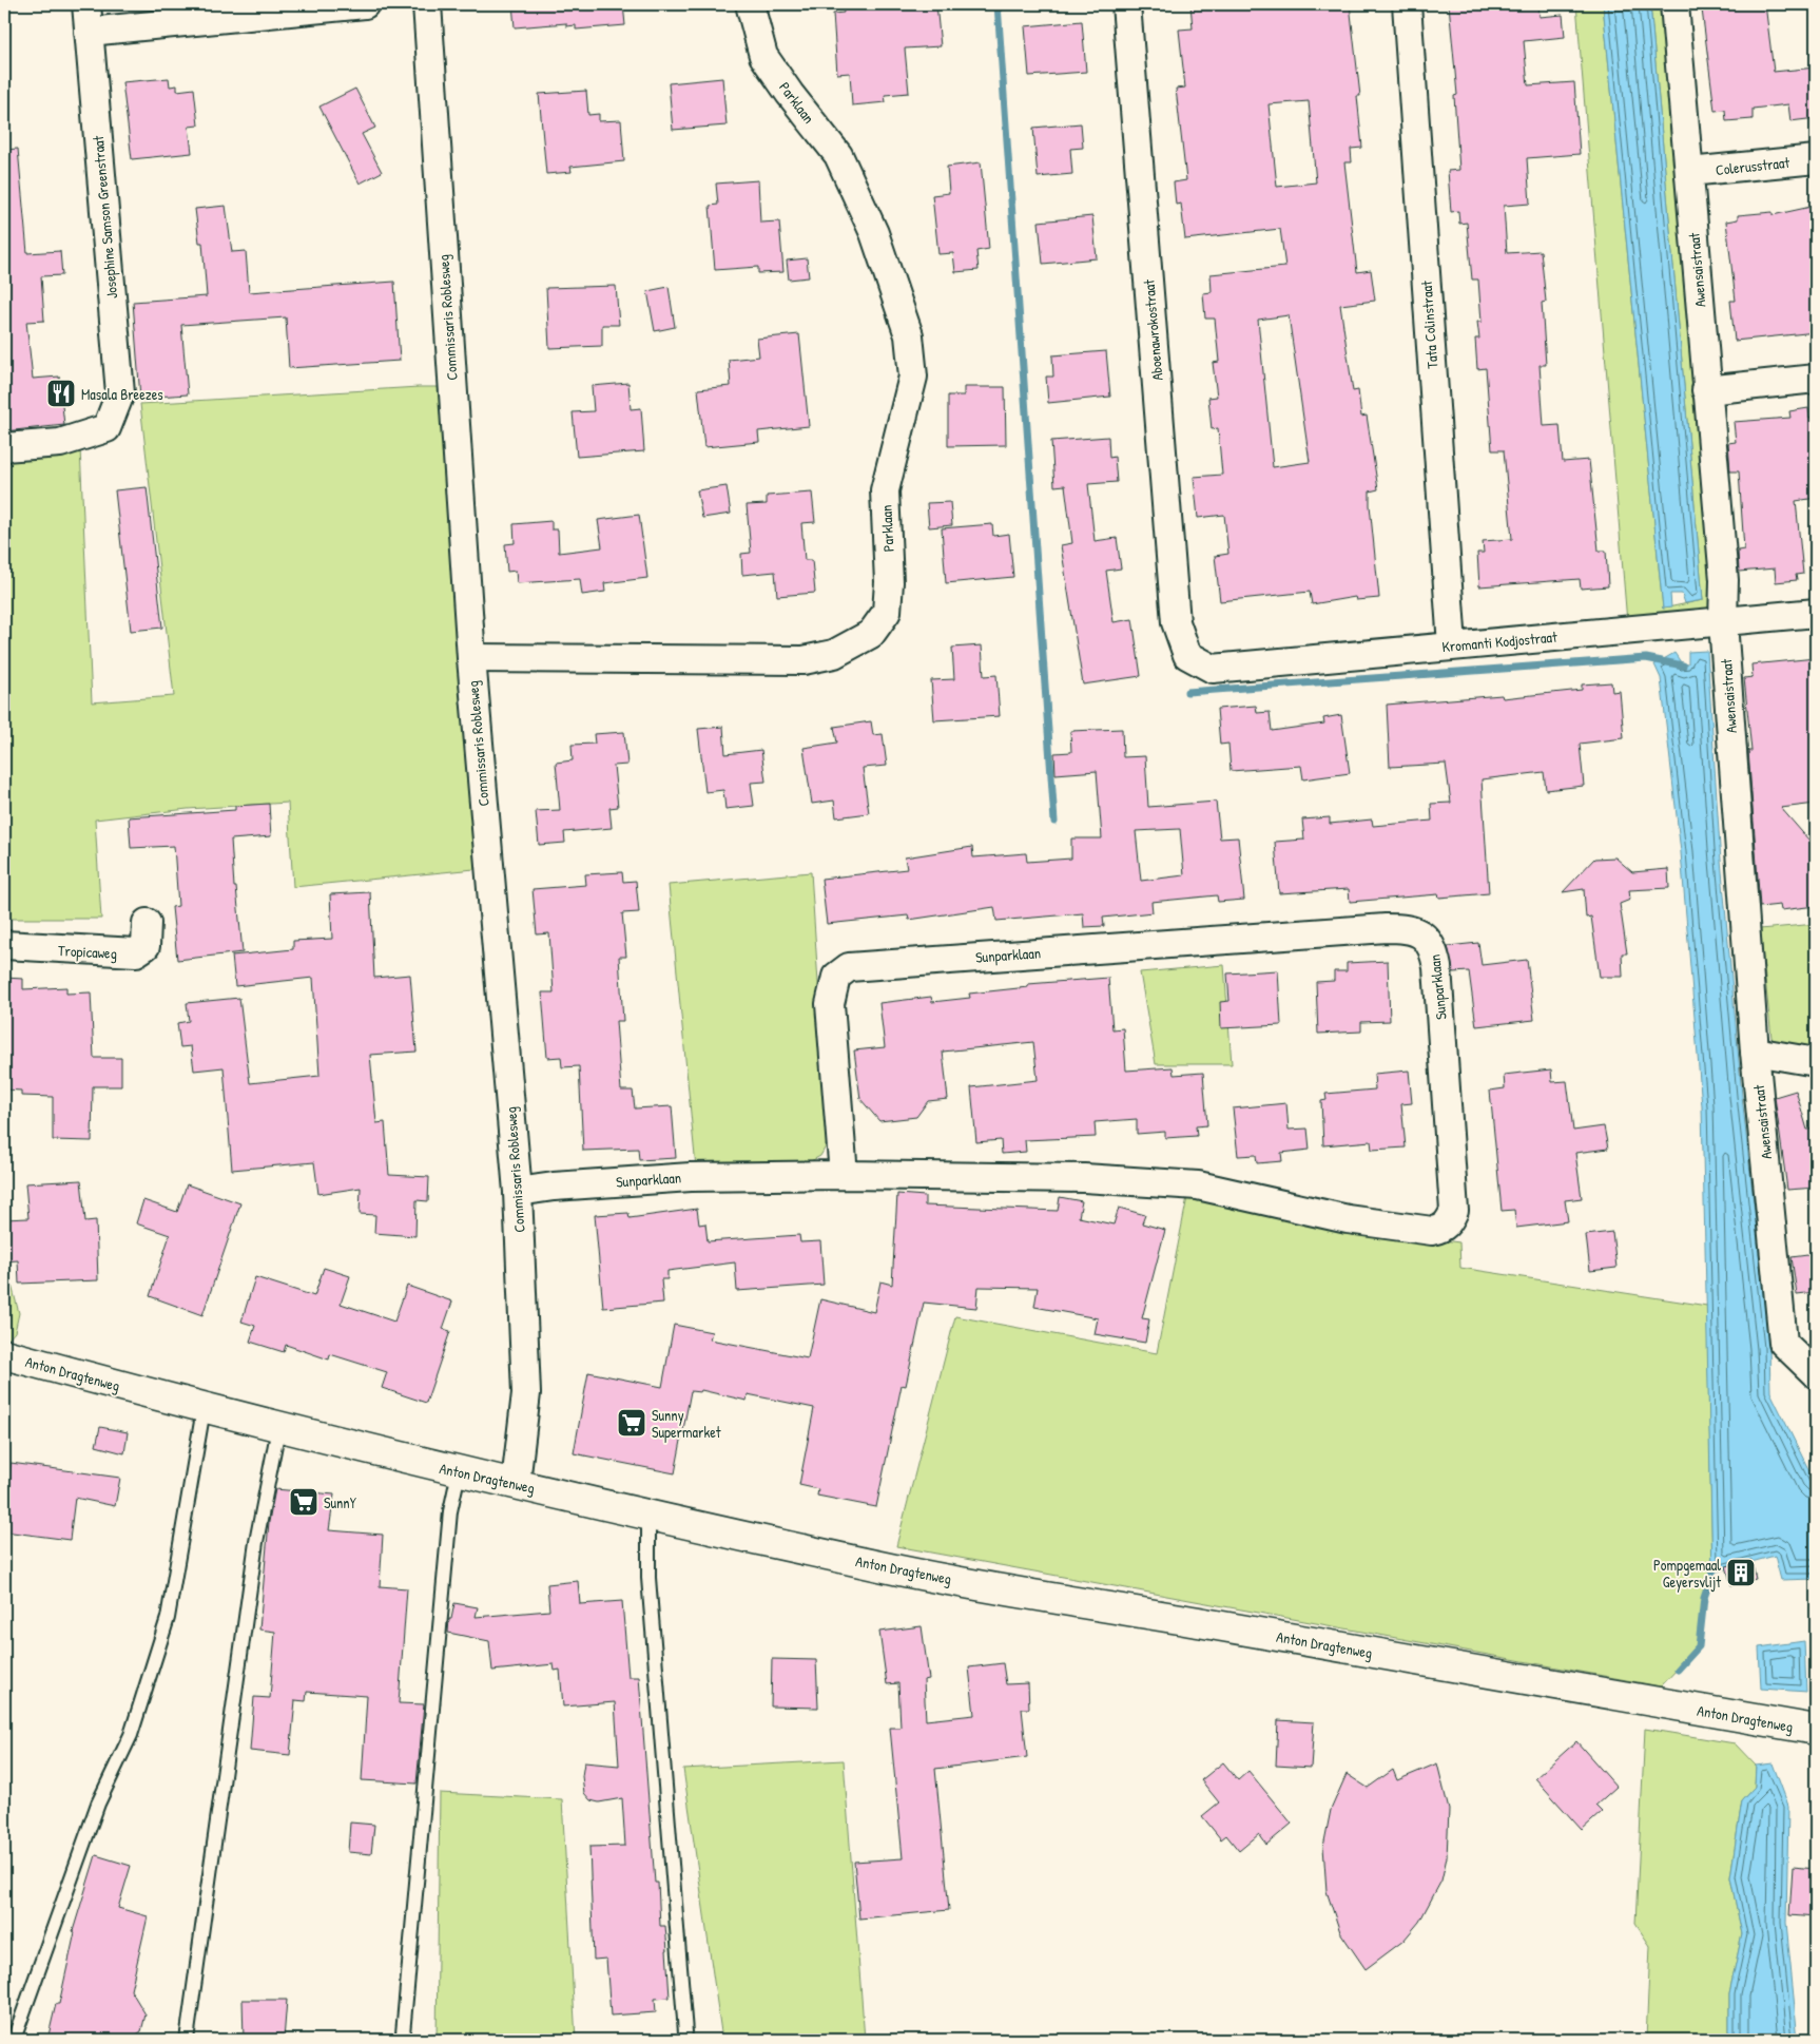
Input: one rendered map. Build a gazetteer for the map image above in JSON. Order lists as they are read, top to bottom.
{
  "streets": {
    "main road": ["Anton Dragtenweg"],
    "street": [
      "Parklaan",
      "Colerusstraat",
      "Josephine Samson Greenstraat",
      "Awensaistraat",
      "Commissaris Roblesweg",
      "Tata Colinstraat",
      "Aboenawrokostraat",
      "Kromanti Kodjostraat",
      "Tropicaweg",
      "Sunparklaan"
    ]
  },
  "crossings": [
    ["Parklaan", "Commissaris Roblesweg"],
    ["Colerusstraat", "Awensaistraat"],
    ["Awensaistraat", "Kromanti Kodjostraat"],
    ["Commissaris Roblesweg", "Sunparklaan"],
    ["Commissaris Roblesweg", "Anton Dragtenweg"],
    ["Tata Colinstraat", "Kromanti Kodjostraat"],
    ["Aboenawrokostraat", "Kromanti Kodjostraat"]
  ],
  "places": {
    "restaurant": ["Masala Breezes"],
    "supermarket": ["Sunny Supermarket", "SunnY"],
    "building": ["Pompgemaal Geyersvlijt"]
  }
}
